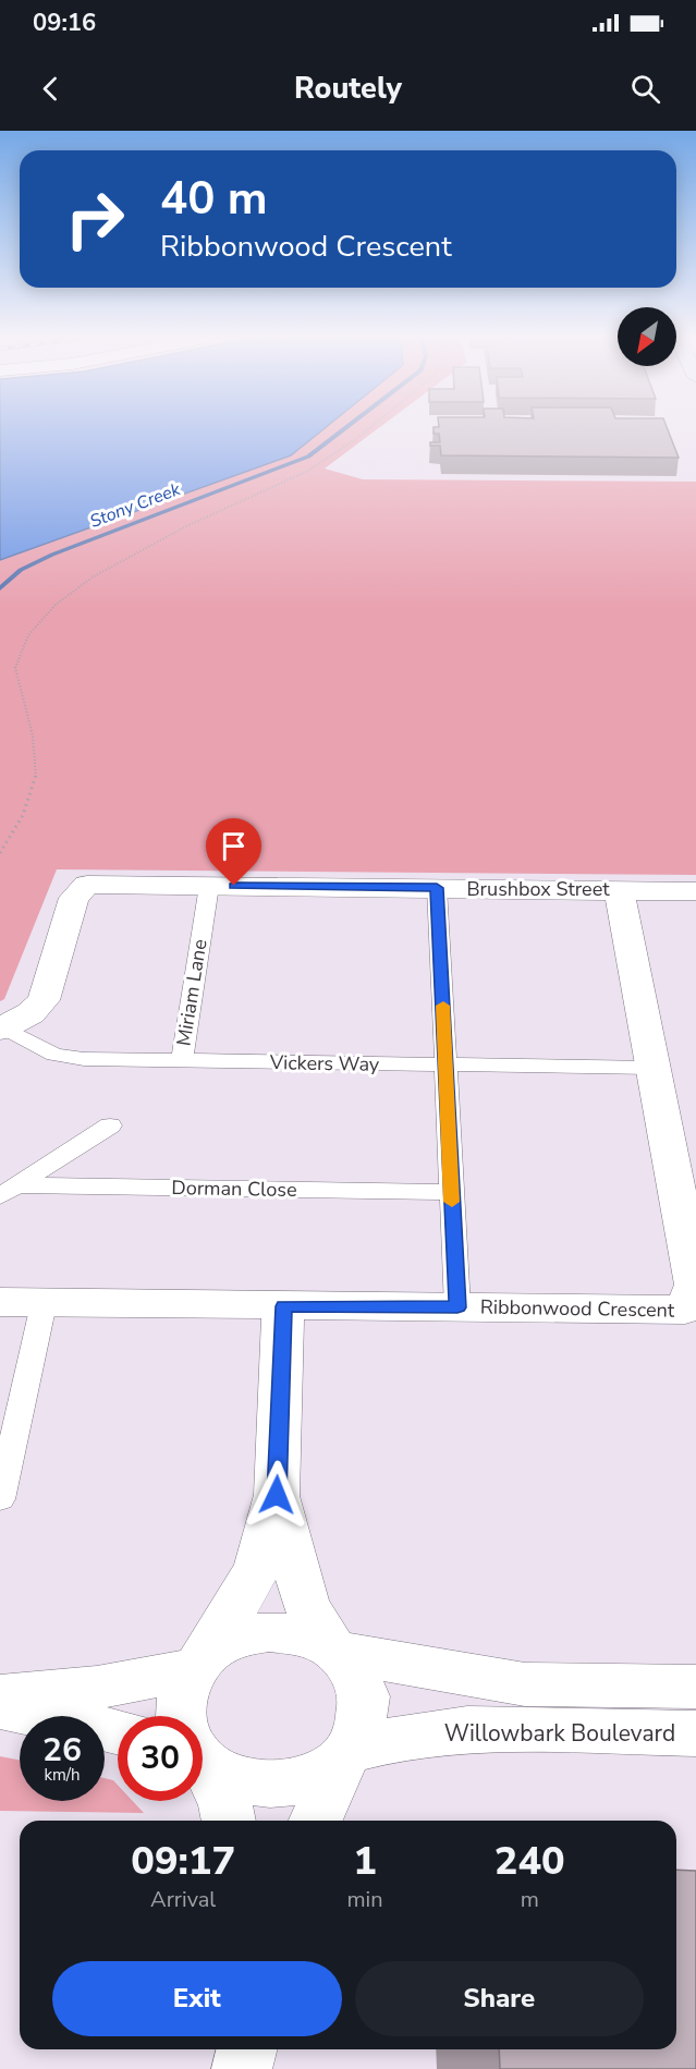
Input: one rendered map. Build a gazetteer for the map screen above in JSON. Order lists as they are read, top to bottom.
{
  "streets": {
    "street": ["Brushbox Street", "Ribbonwood Crescent", "Willowbark Boulevard"],
    "lane": ["Miriam Lane", "Vickers Way", "Dorman Close"]
  },
  "crossings": [
    ["Brushbox Street", "Miriam Lane"],
    ["Brushbox Street", "Vickers Way"],
    ["Brushbox Street", "Ribbonwood Crescent"],
    ["Miriam Lane", "Vickers Way"],
    ["Vickers Way", "Ribbonwood Crescent"]
  ],
  "water": ["Stony Creek"],
  "north": "bottom left",
  "page": {
    "status": "09:16",
    "header": "Routely",
    "turn": ["40 m", "Ribbonwood Crescent"],
    "speed": "26 km/h",
    "limit": "30",
    "eta": [
      "09:17",
      "Arrival",
      "1",
      "min",
      "240",
      "m"
    ],
    "buttons": ["Exit", "Share"]
  }
}
